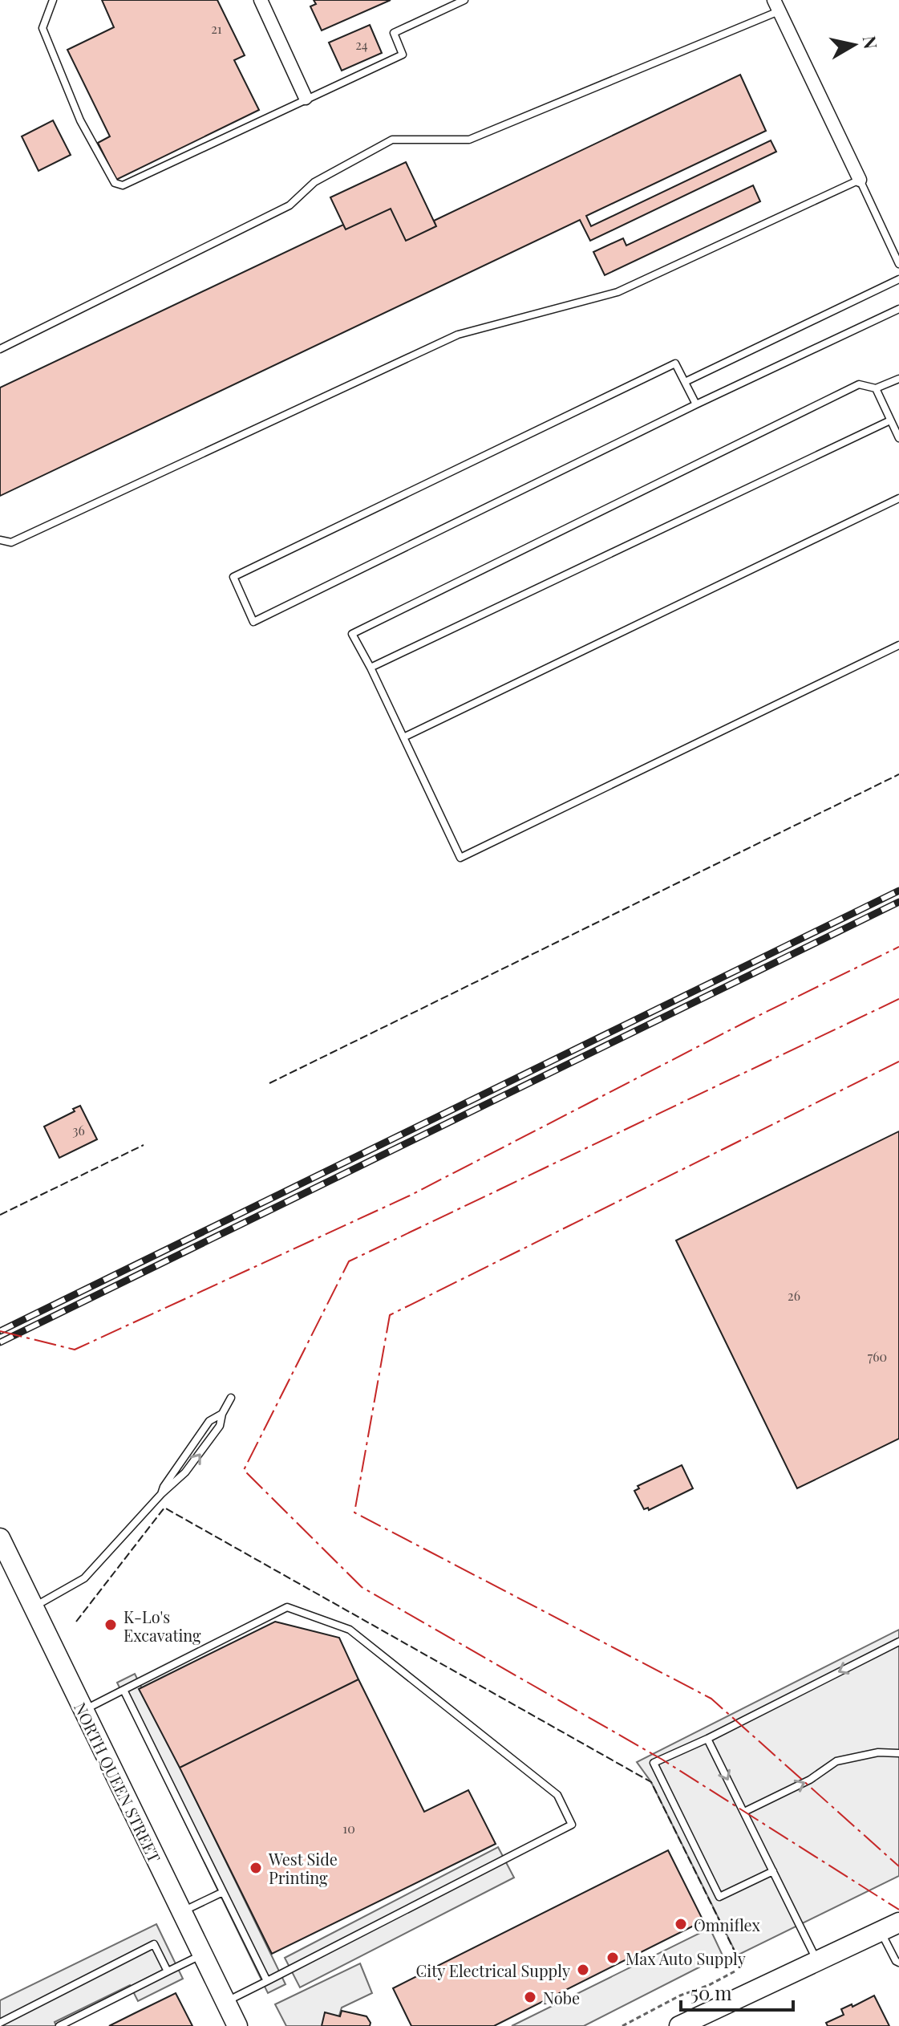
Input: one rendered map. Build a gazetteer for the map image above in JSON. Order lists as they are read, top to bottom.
{
  "streets": {
    "main road": ["NORTH QUEEN STREET"]
  },
  "places": [
    "K-Lo's Excavating",
    "West Side Printing",
    "Omniflex",
    "Max Auto Supply",
    "City Electrical Supply",
    "Nobe"
  ],
  "house_numbers": [
    "21",
    "24",
    "36",
    "26",
    "760",
    "10"
  ],
  "scale_bar": "50 m",
  "north": "right"
}
